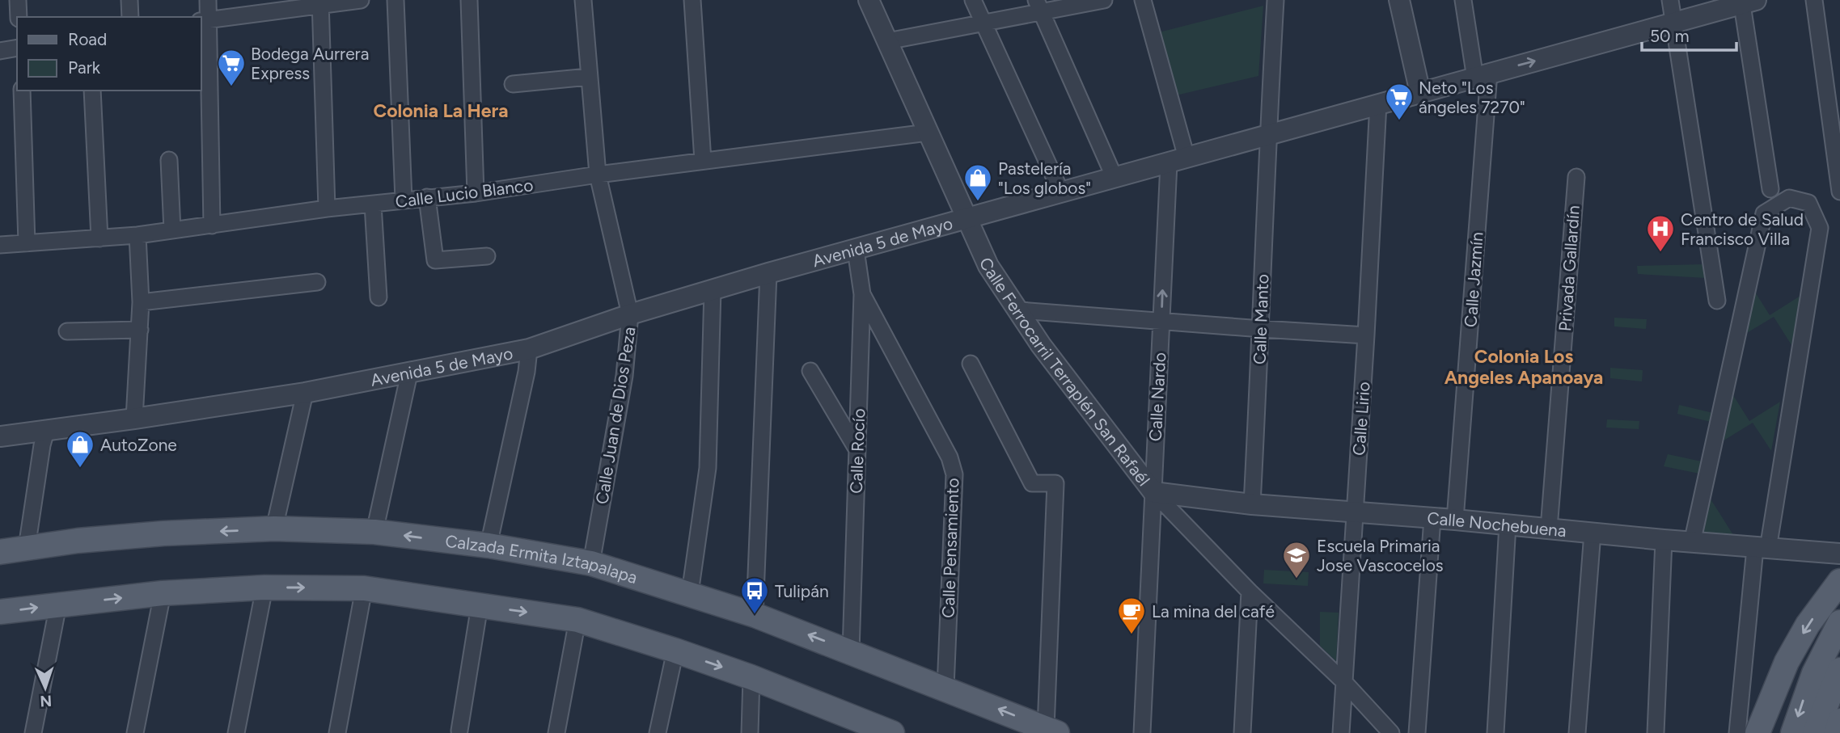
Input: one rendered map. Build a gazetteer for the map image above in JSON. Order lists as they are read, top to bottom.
{
  "streets": {
    "main road": ["Calzada Ermita Iztapalapa"],
    "street": [
      "Calle Lucio Blanco",
      "Avenida 5 de Mayo",
      "Privada Gallardín",
      "Calle Jazmín",
      "Calle Manto",
      "Calle Ferrocarril Terraplén San Rafaél",
      "Calle Nardo",
      "Calle Juan de Dios Peza",
      "Calle Lirio",
      "Calle Rocío",
      "Calle Nochebuena",
      "Calle Pensamiento"
    ]
  },
  "crossings": [
    ["Calle Lucio Blanco", "Calle Ferrocarril Terraplén San Rafaél"],
    ["Calle Lucio Blanco", "Calle Juan de Dios Peza"],
    ["Avenida 5 de Mayo", "Calle Jazmín"],
    ["Avenida 5 de Mayo", "Calle Manto"],
    ["Avenida 5 de Mayo", "Calle Ferrocarril Terraplén San Rafaél"],
    ["Avenida 5 de Mayo", "Calle Nardo"],
    ["Avenida 5 de Mayo", "Calle Juan de Dios Peza"],
    ["Avenida 5 de Mayo", "Calle Lirio"],
    ["Avenida 5 de Mayo", "Calle Rocío"],
    ["Privada Gallardín", "Calle Nochebuena"],
    ["Calle Jazmín", "Calle Nochebuena"],
    ["Calle Manto", "Calle Nochebuena"],
    ["Calle Ferrocarril Terraplén San Rafaél", "Calle Nardo"],
    ["Calle Ferrocarril Terraplén San Rafaél", "Calle Lirio"],
    ["Calle Ferrocarril Terraplén San Rafaél", "Calle Nochebuena"],
    ["Calle Nardo", "Calle Nochebuena"],
    ["Calle Juan de Dios Peza", "Calzada Ermita Iztapalapa"],
    ["Calle Lirio", "Calle Nochebuena"],
    ["Calle Rocío", "Calle Pensamiento"],
    ["Calle Rocío", "Calzada Ermita Iztapalapa"],
    ["Calle Pensamiento", "Calzada Ermita Iztapalapa"]
  ],
  "districts": ["Colonia La Hera", "Colonia Los Angeles Apanoaya"],
  "places": {
    "supermarket": ["Bodega Aurrera Express", "Neto \"Los ángeles 7270\""],
    "shop": ["Pastelería \"Los globos\"", "AutoZone"],
    "hospital": ["Centro de Salud Francisco Villa"],
    "school or university": ["Escuela Primaria Jose Vascocelos"],
    "bus stop": ["Tulipán"],
    "cafe": ["La mina del café"]
  },
  "legend": ["Road", "Park"],
  "scale_bar": "50 m",
  "north": "bottom"
}
